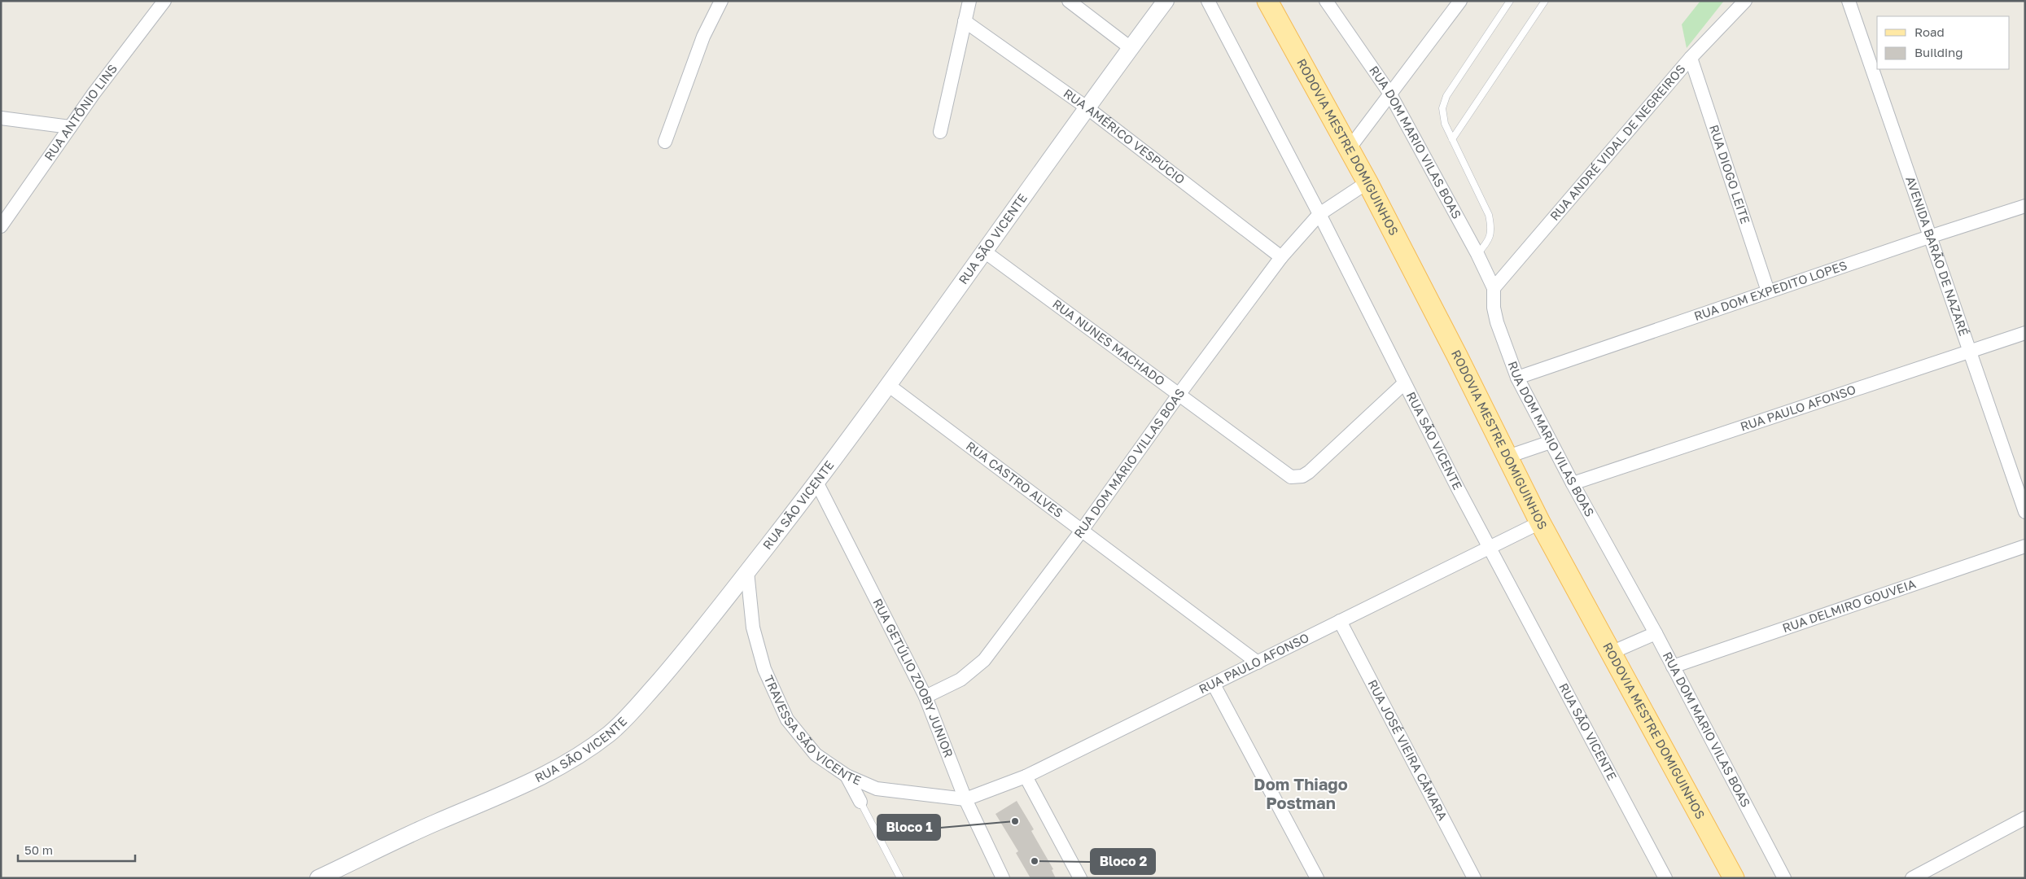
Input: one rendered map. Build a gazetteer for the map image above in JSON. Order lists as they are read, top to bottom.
{
  "streets": {
    "main road": ["RODOVIA MESTRE DOMIGUINHOS"],
    "street": [
      "RUA ANTÔNIO LINS",
      "RUA AMÉRICO VESPÚCIO",
      "RUA DOM MARIO VILAS BOAS",
      "RUA ANDRÉ VIDAL DE NEGREIROS",
      "RUA DIOGO LEITE",
      "RUA SÃO VICENTE",
      "AVENIDA BARÃO DE NAZARÉ",
      "RUA DOM EXPEDITO LOPES",
      "RUA NUNES MACHADO",
      "RUA PAULO AFONSO",
      "RUA DOM MÁRIO VILLAS BOAS",
      "RUA CASTRO ALVES",
      "RUA DELMIRO GOUVEIA",
      "RUA GETÚLIO ZOOBY JUNIOR",
      "TRAVESSA SÃO VICENTE",
      "RUA JOSÉ VIEIRA CÂMARA"
    ]
  },
  "crossings": [
    ["RUA AMÉRICO VESPÚCIO", "RUA SÃO VICENTE"],
    ["RUA AMÉRICO VESPÚCIO", "RUA DOM MÁRIO VILLAS BOAS"],
    ["RUA DOM MARIO VILAS BOAS", "RUA ANDRÉ VIDAL DE NEGREIROS"],
    ["RUA DOM MARIO VILAS BOAS", "RUA DOM EXPEDITO LOPES"],
    ["RUA DOM MARIO VILAS BOAS", "RUA PAULO AFONSO"],
    ["RUA DOM MARIO VILAS BOAS", "RUA DELMIRO GOUVEIA"],
    ["RUA ANDRÉ VIDAL DE NEGREIROS", "RUA DIOGO LEITE"],
    ["RODOVIA MESTRE DOMIGUINHOS", "RUA PAULO AFONSO"],
    ["RODOVIA MESTRE DOMIGUINHOS", "RUA DOM MÁRIO VILLAS BOAS"],
    ["RUA DIOGO LEITE", "RUA DOM EXPEDITO LOPES"],
    ["RUA SÃO VICENTE", "RUA NUNES MACHADO"],
    ["RUA SÃO VICENTE", "RUA PAULO AFONSO"],
    ["RUA SÃO VICENTE", "RUA DOM MÁRIO VILLAS BOAS"],
    ["RUA SÃO VICENTE", "RUA CASTRO ALVES"],
    ["RUA SÃO VICENTE", "RUA GETÚLIO ZOOBY JUNIOR"],
    ["RUA SÃO VICENTE", "TRAVESSA SÃO VICENTE"],
    ["AVENIDA BARÃO DE NAZARÉ", "RUA DOM EXPEDITO LOPES"],
    ["AVENIDA BARÃO DE NAZARÉ", "RUA PAULO AFONSO"],
    ["RUA NUNES MACHADO", "RUA DOM MÁRIO VILLAS BOAS"],
    ["RUA PAULO AFONSO", "RUA CASTRO ALVES"],
    ["RUA PAULO AFONSO", "RUA GETÚLIO ZOOBY JUNIOR"],
    ["RUA PAULO AFONSO", "TRAVESSA SÃO VICENTE"],
    ["RUA PAULO AFONSO", "RUA JOSÉ VIEIRA CÂMARA"],
    ["RUA DOM MÁRIO VILLAS BOAS", "RUA CASTRO ALVES"],
    ["RUA DOM MÁRIO VILLAS BOAS", "RUA GETÚLIO ZOOBY JUNIOR"],
    ["RUA GETÚLIO ZOOBY JUNIOR", "TRAVESSA SÃO VICENTE"]
  ],
  "districts": ["Dom Thiago Postman"],
  "places": ["Bloco 1", "Bloco 2"],
  "legend": ["Road", "Building"],
  "scale_bar": "50 m"
}
